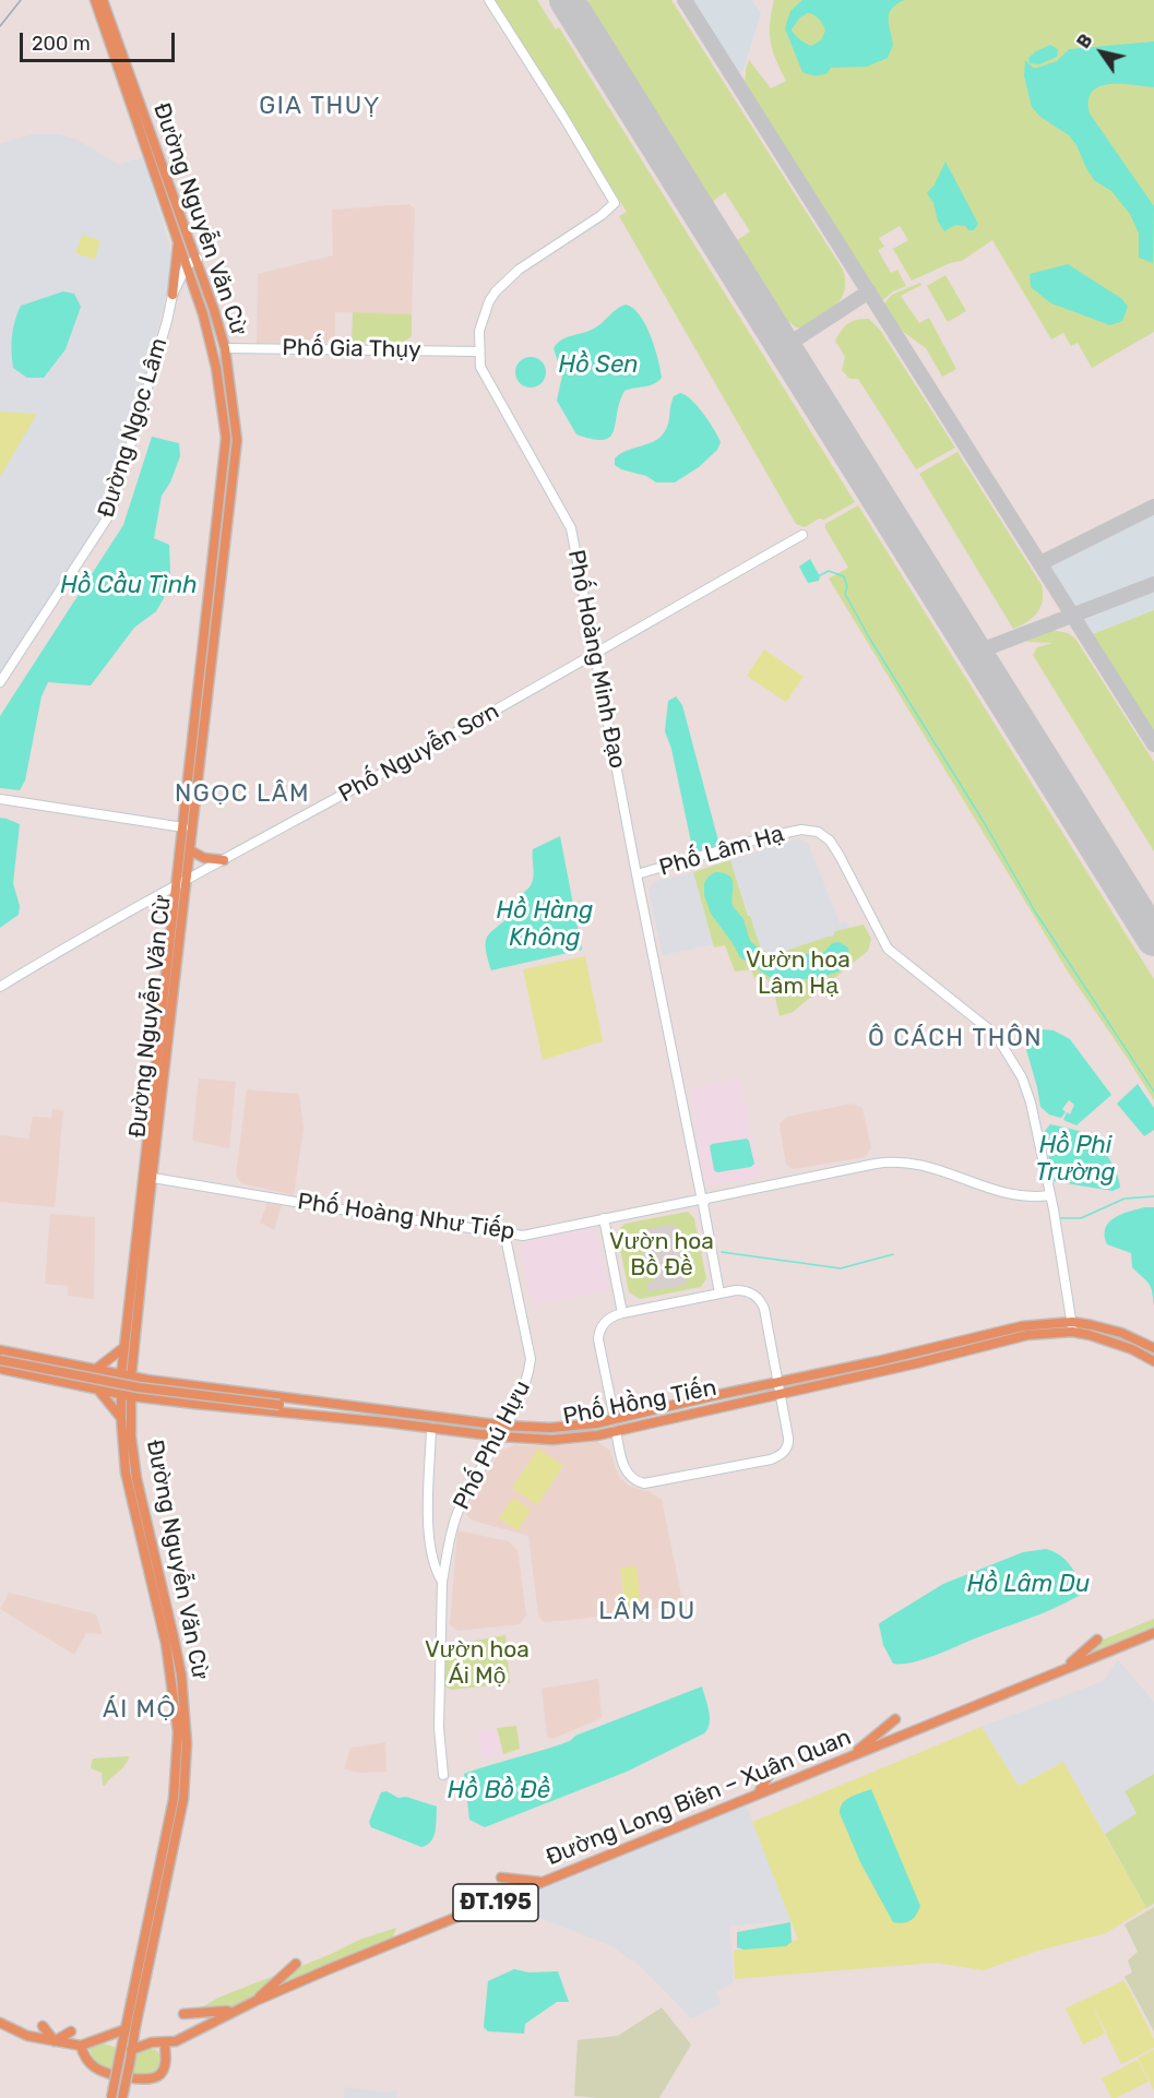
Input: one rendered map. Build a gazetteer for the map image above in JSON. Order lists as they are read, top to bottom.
{
  "streets": {
    "main road": [
      "Đường Nguyễn Văn Cừ",
      "Phố Hồng Tiến",
      "Đường Long Biên – Xuân Quan",
      "ĐT.195"
    ],
    "street": [
      "Phố Gia Thụy",
      "Đường Ngọc Lâm",
      "Phố Hoàng Minh Đạo",
      "Phố Nguyễn Sơn",
      "Phố Lâm Hạ",
      "Phố Hoàng Như Tiếp",
      "Phố Phú Hựu"
    ]
  },
  "crossings": [
    ["Đường Nguyễn Văn Cừ", "Phố Gia Thụy"],
    ["Đường Nguyễn Văn Cừ", "Đường Ngọc Lâm"],
    ["Đường Nguyễn Văn Cừ", "Phố Nguyễn Sơn"],
    ["Đường Nguyễn Văn Cừ", "Phố Hoàng Như Tiếp"],
    ["Đường Nguyễn Văn Cừ", "Phố Hồng Tiến"],
    ["Đường Nguyễn Văn Cừ", "Đường Long Biên – Xuân Quan"],
    ["Phố Gia Thụy", "Phố Hoàng Minh Đạo"],
    ["Phố Hoàng Minh Đạo", "Phố Nguyễn Sơn"],
    ["Phố Hoàng Minh Đạo", "Phố Lâm Hạ"],
    ["Phố Hoàng Minh Đạo", "Phố Hoàng Như Tiếp"],
    ["Phố Lâm Hạ", "Phố Hoàng Như Tiếp"],
    ["Phố Lâm Hạ", "Phố Hồng Tiến"],
    ["Phố Hoàng Như Tiếp", "Phố Phú Hựu"],
    ["Phố Hồng Tiến", "Phố Phú Hựu"]
  ],
  "districts": [
    "GIA THUỴ",
    "NGỌC LÂM",
    "Ô CÁCH THÔN",
    "LÂM DU",
    "ÁI MỘ"
  ],
  "water": [
    "Hồ Sen",
    "Hồ Cầu Tình",
    "Hồ Hàng Không",
    "Hồ Phi Trường",
    "Hồ Lâm Du",
    "Hồ Bồ Đề"
  ],
  "parks": ["Vườn hoa Lâm Hạ", "Vườn hoa Bồ Đề", "Vườn hoa Ái Mộ"],
  "scale_bar": "200 m",
  "north": "top left"
}
